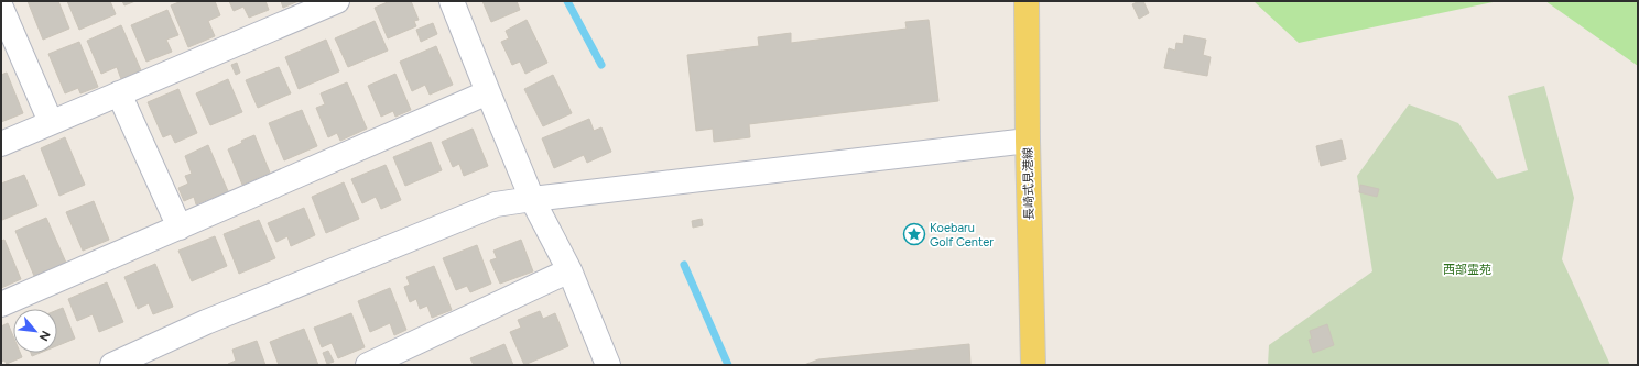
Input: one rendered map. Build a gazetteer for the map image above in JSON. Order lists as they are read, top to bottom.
{
  "streets": {
    "main road": ["長崎式見港線"]
  },
  "parks": ["西部霊苑"],
  "places": {
    "place": ["Koebaru Golf Center"]
  },
  "north": "bottom right"
}
